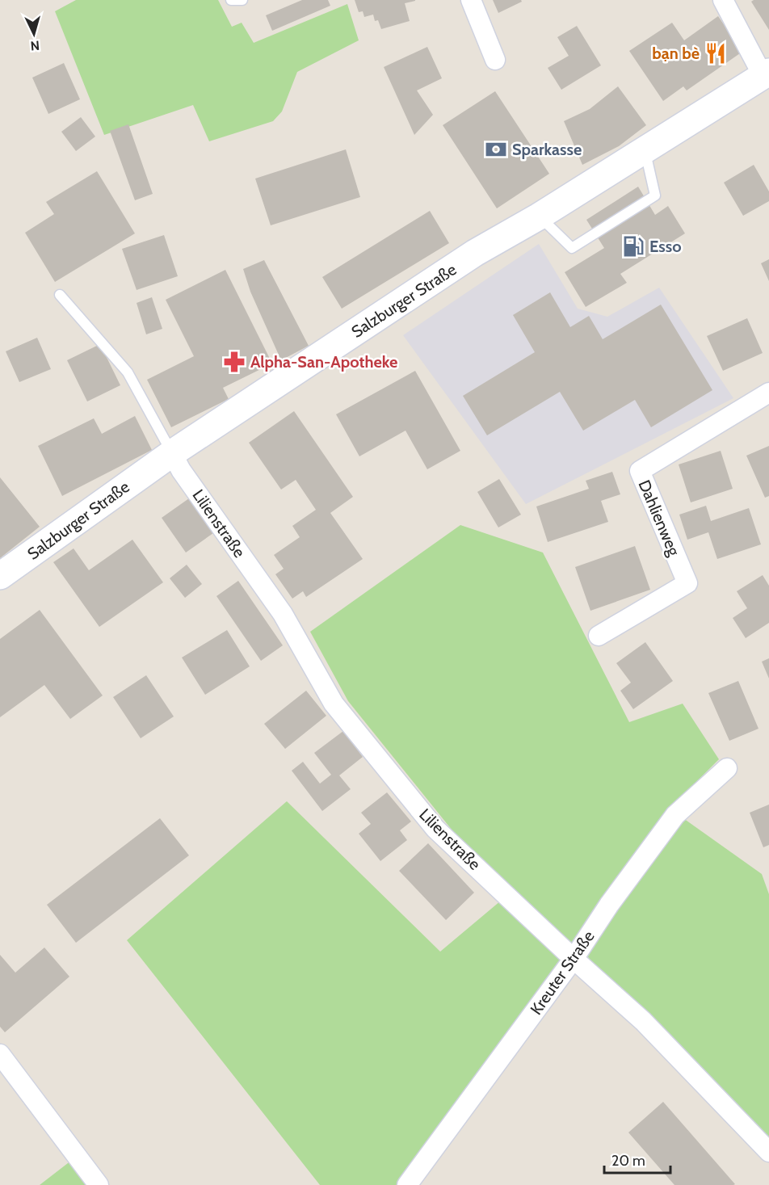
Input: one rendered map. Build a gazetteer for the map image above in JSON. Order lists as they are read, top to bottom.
{
  "streets": {
    "main road": ["Salzburger Straße"],
    "street": ["Dahlienweg", "Lilienstraße", "Kreuter Straße"]
  },
  "crossings": [
    ["Salzburger Straße", "Lilienstraße"],
    ["Lilienstraße", "Kreuter Straße"]
  ],
  "places": {
    "restaurant": ["bạn bè"],
    "bank": ["Sparkasse"],
    "fuel station": ["Esso"],
    "pharmacy": ["Alpha-San-Apotheke"]
  },
  "scale_bar": "20 m",
  "north": "bottom"
}
